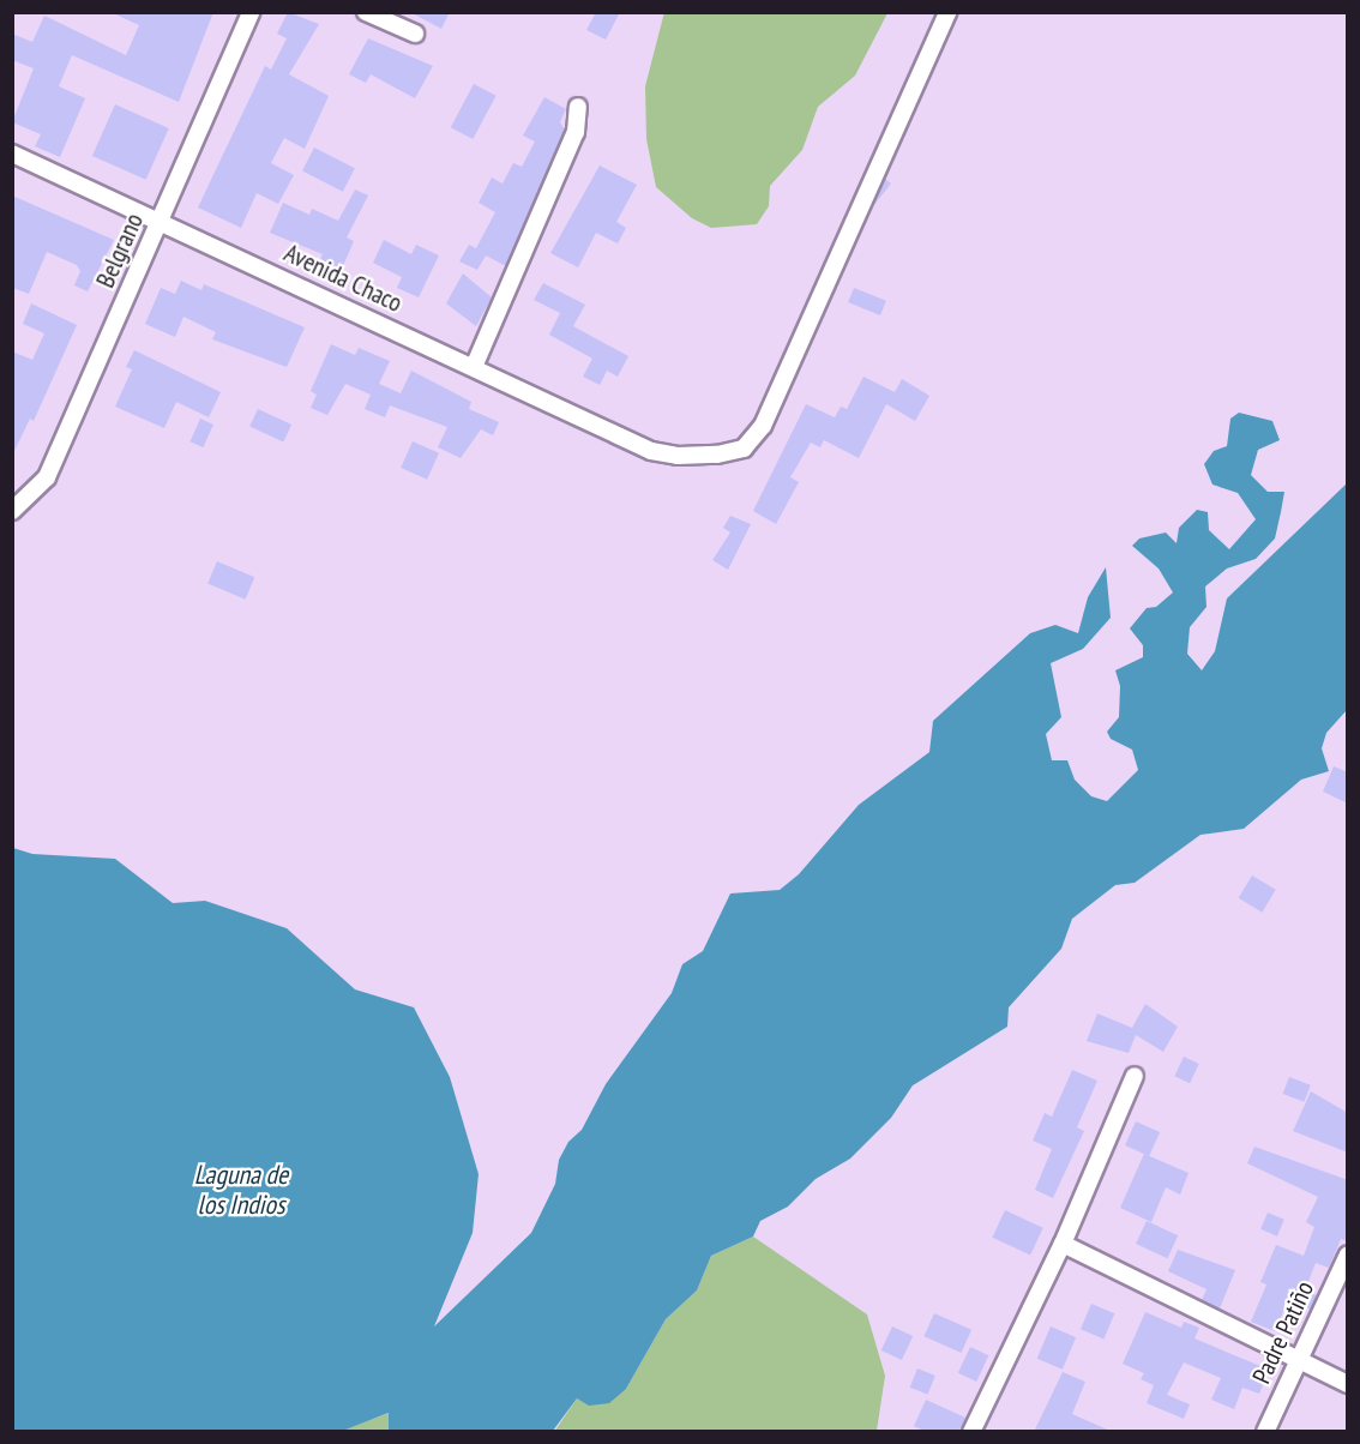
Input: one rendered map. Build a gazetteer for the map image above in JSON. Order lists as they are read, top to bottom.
{
  "streets": {
    "street": ["Belgrano", "Avenida Chaco", "Padre Patiño"]
  },
  "crossings": [
    ["Belgrano", "Avenida Chaco"]
  ],
  "water": ["Laguna de los Indios"]
}
